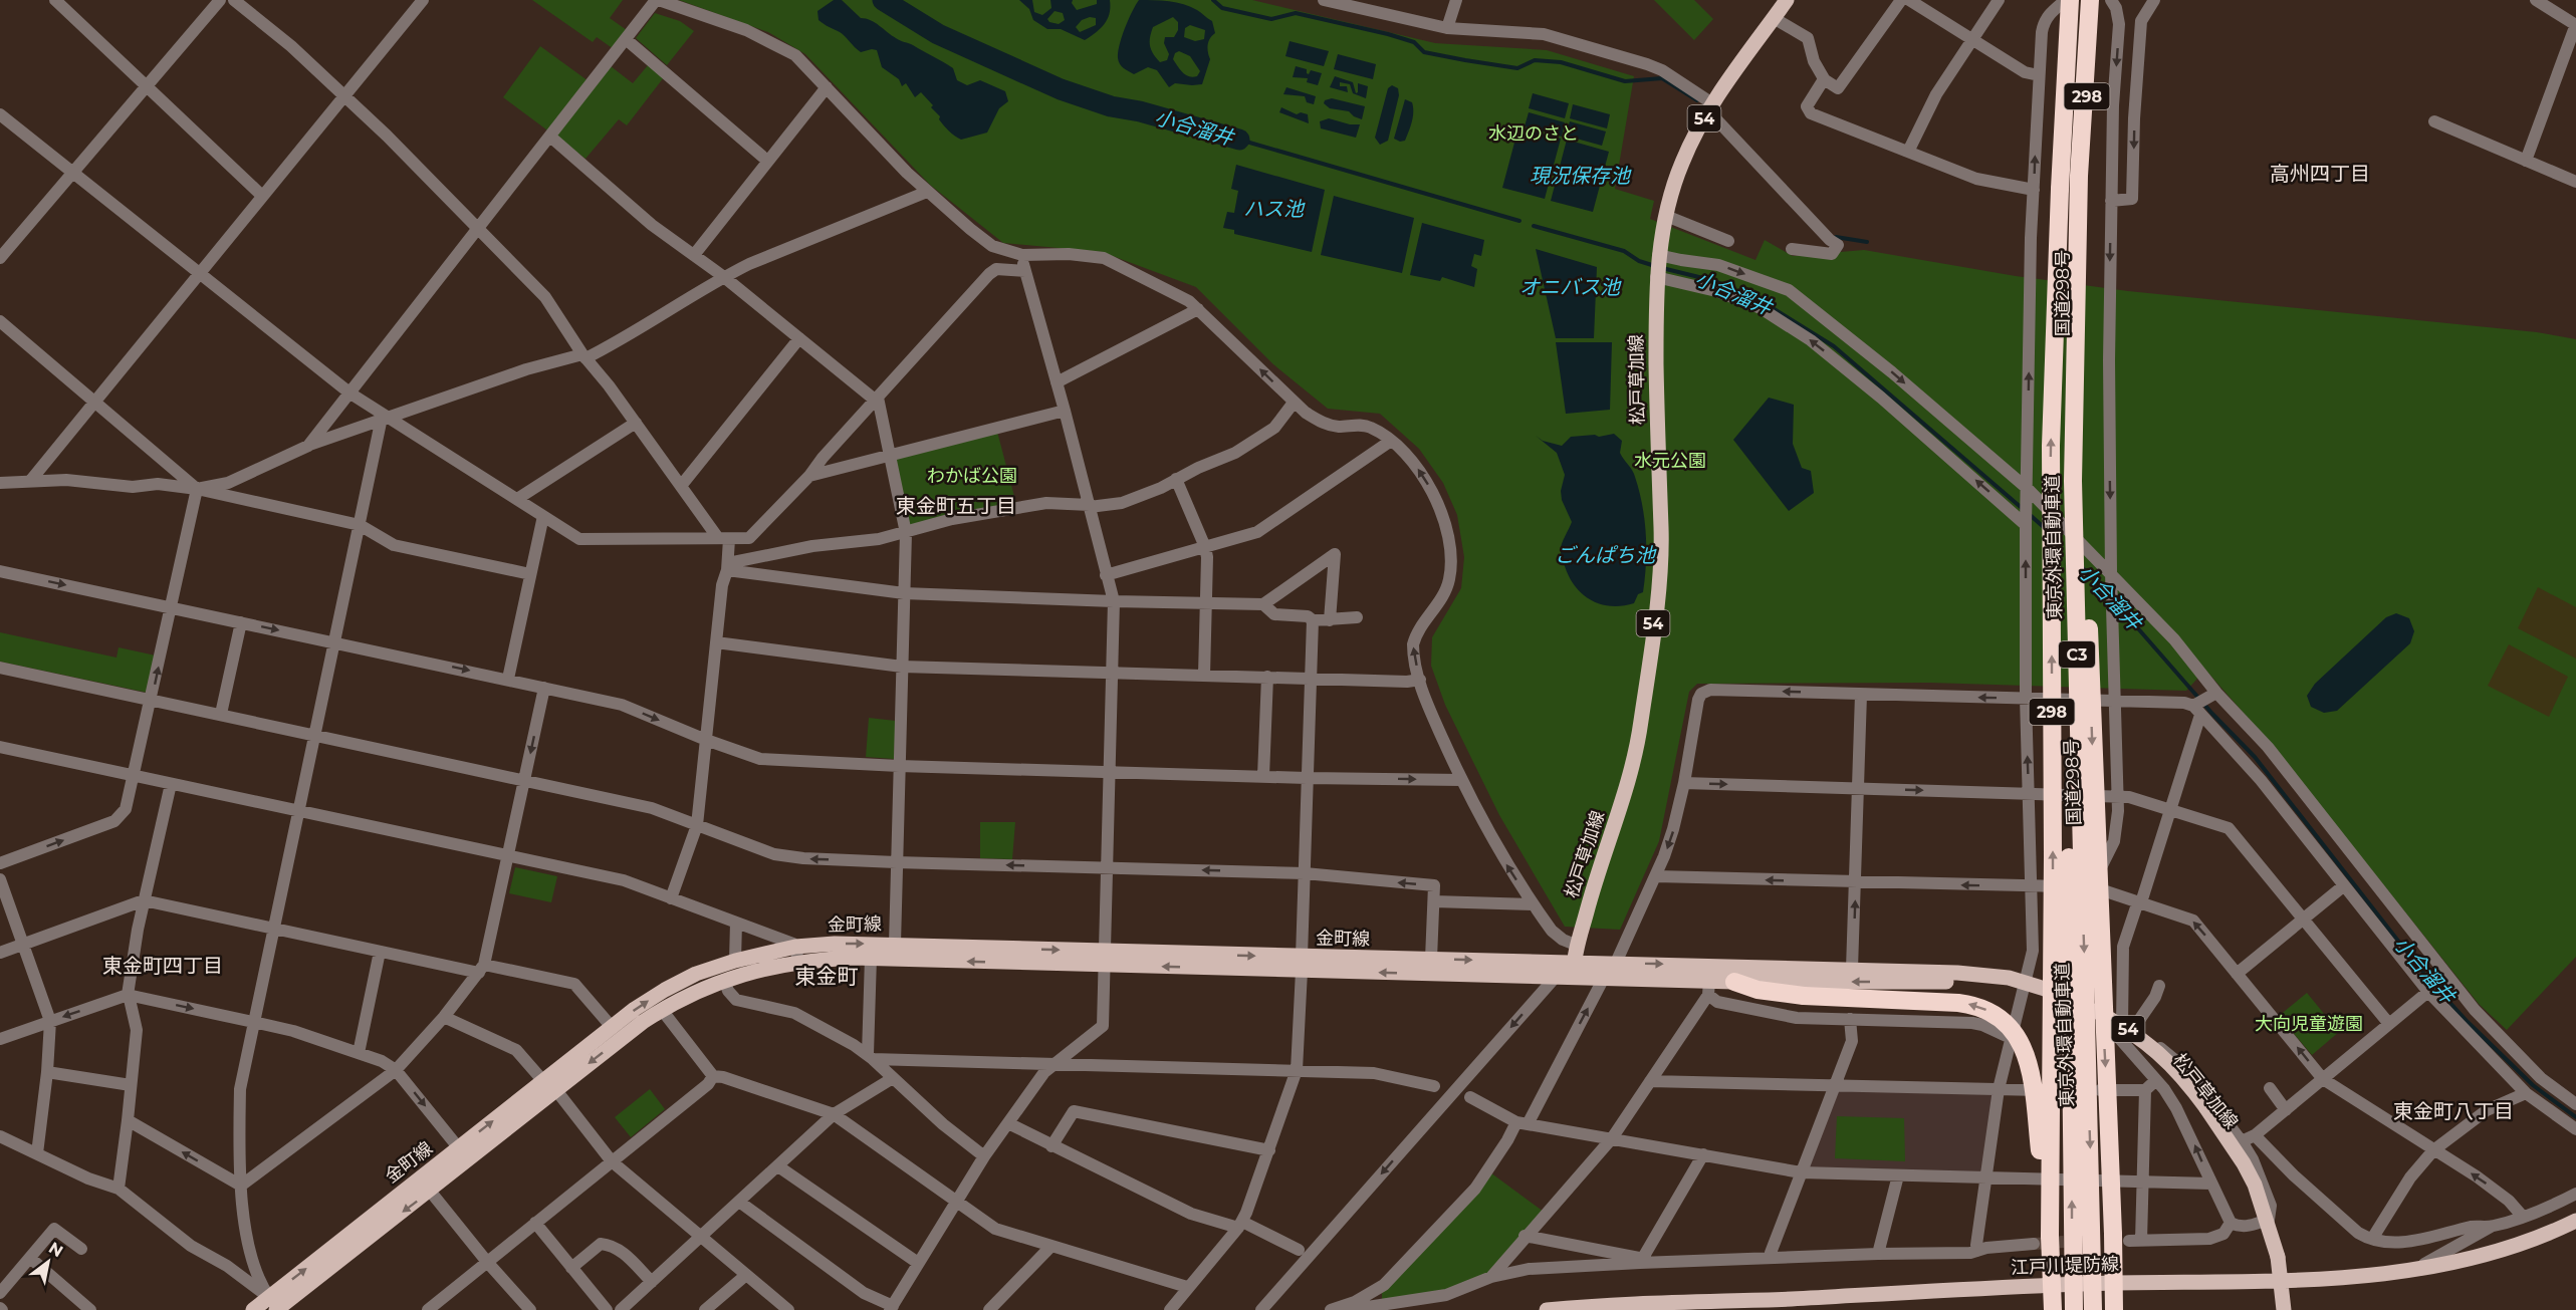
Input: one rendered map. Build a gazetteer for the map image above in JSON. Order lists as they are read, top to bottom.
{
  "streets": {
    "highway": [
      "298",
      "国道298号",
      "東京外環自動車道",
      "C3"
    ],
    "main road": [
      "54",
      "松戸草加線",
      "金町線",
      "江戸川堤防線"
    ]
  },
  "crossings": [
    ["国道298号", "江戸川堤防線"],
    ["松戸草加線", "金町線"],
    ["松戸草加線", "江戸川堤防線"]
  ],
  "districts": [
    "高州四丁目",
    "東金町五丁目",
    "東金町四丁目",
    "東金町",
    "東金町八丁目"
  ],
  "water": [
    "小合溜井",
    "現況保存池",
    "ハス池",
    "オニバス池",
    "ごんぱち池"
  ],
  "parks": [
    "水辺のさと",
    "水元公園",
    "わかば公園",
    "大向児童遊園"
  ],
  "north": "top right"
}
